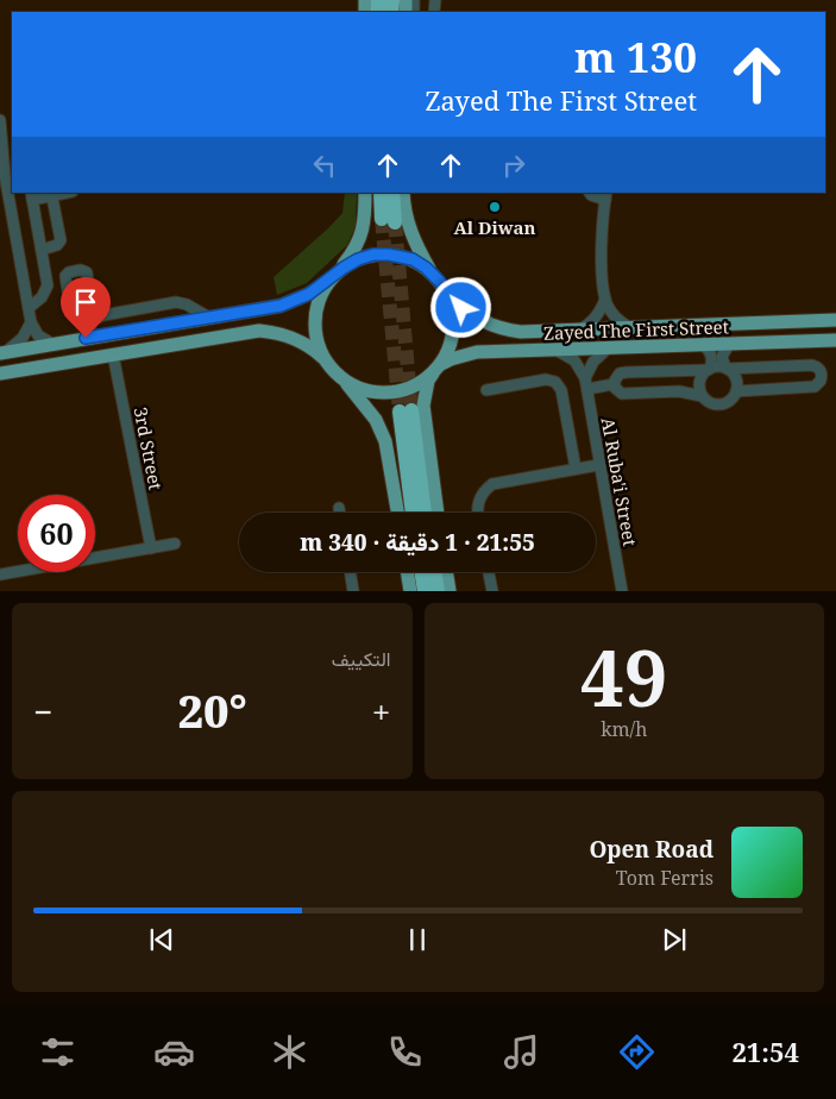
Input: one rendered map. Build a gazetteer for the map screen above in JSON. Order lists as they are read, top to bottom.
{
  "streets": {
    "main road": ["Zayed The First Street"],
    "street": ["3rd Street", "Al Ruba'i Street"]
  },
  "places": ["Al Diwan"],
  "page": {
    "turn": ["130 m", "Zayed The First Street"],
    "limit": "60",
    "trip": "21:55 · 1 دقيقة · 340 m",
    "tile": [
      ["49", "km/h"],
      "التكييف"
    ],
    "heat": ["−", "20°", "+"],
    "song": ["Open Road", "Tom Ferris"],
    "tabs": "21:54"
  }
}
